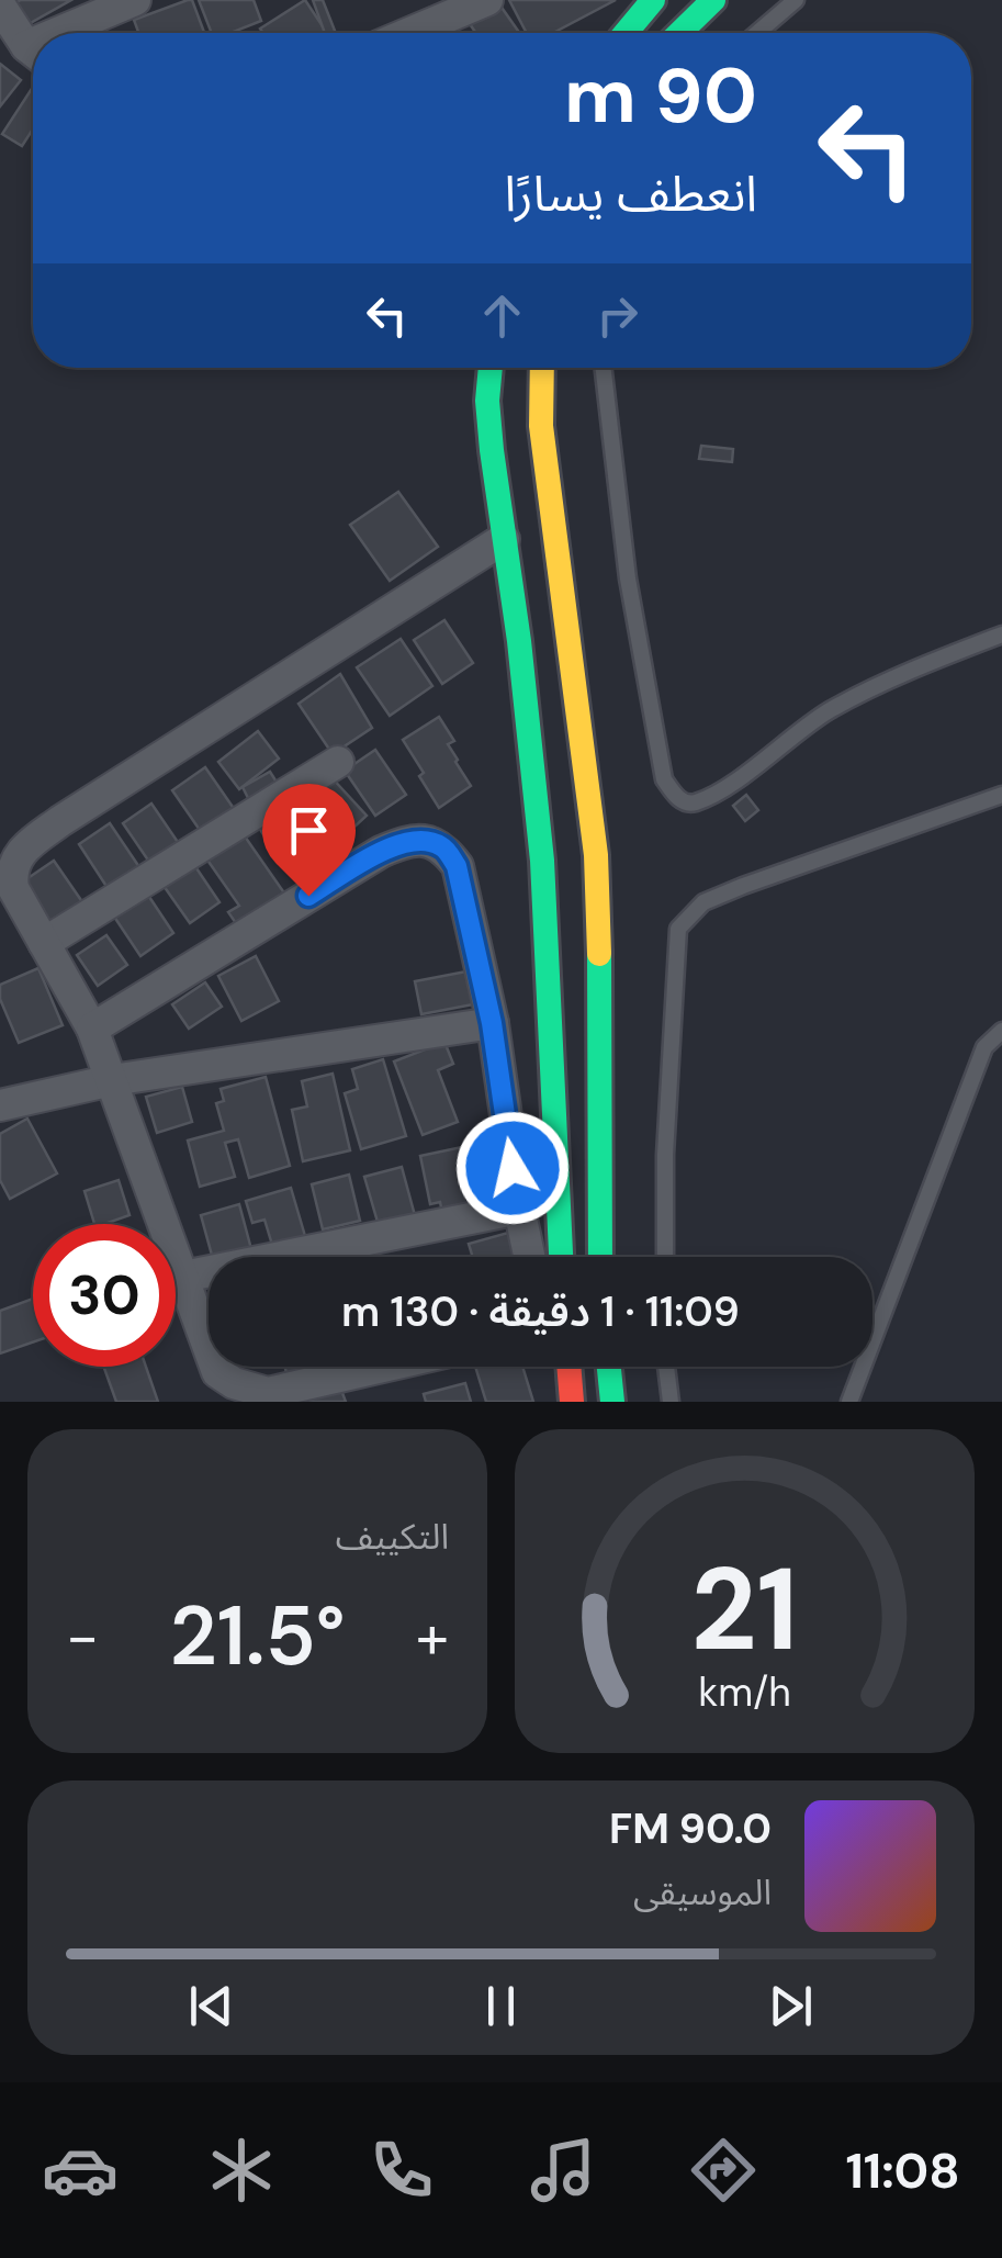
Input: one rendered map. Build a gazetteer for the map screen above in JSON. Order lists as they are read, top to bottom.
{
  "page": {
    "turn": ["90 m", "انعطف يسارًا"],
    "limit": "30",
    "trip": "11:09 · 1 دقيقة · 130 m",
    "tile": "التكييف",
    "heat": ["−", "21.5°", "+"],
    "song": ["90.0 FM", "الموسيقى"],
    "tabs": "11:08",
    "gauge": ["21", "km/h"]
  }
}
